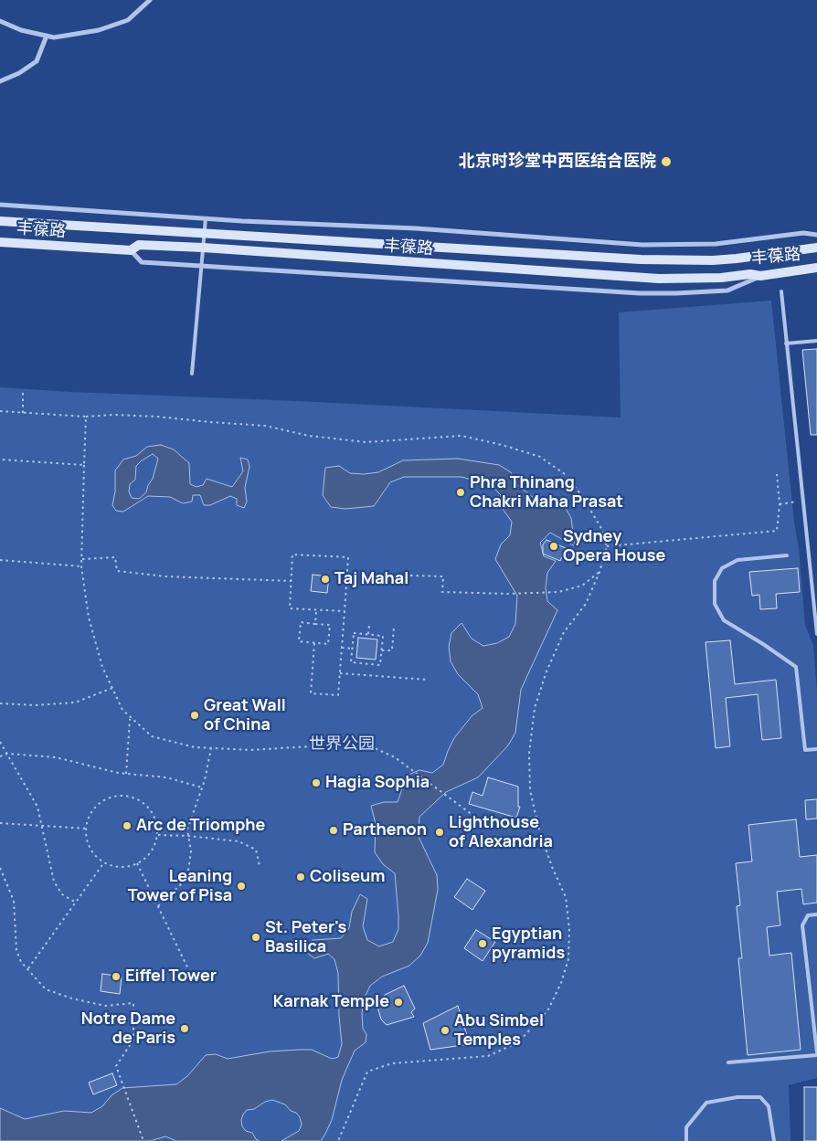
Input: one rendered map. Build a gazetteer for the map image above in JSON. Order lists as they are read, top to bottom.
{
  "streets": {
    "main road": ["丰葆路"]
  },
  "parks": ["世界公园"],
  "places": [
    "北京时珍堂中西医结合医院",
    "Phra Thinang Chakri Maha Prasat",
    "Sydney Opera House",
    "Taj Mahal",
    "Great Wall of China",
    "Hagia Sophia",
    "Arc de Triomphe",
    "Parthenon",
    "Lighthouse of Alexandria",
    "Coliseum",
    "Leaning Tower of Pisa",
    "St. Peter's Basilica",
    "Egyptian pyramids",
    "Eiffel Tower",
    "Karnak Temple",
    "Notre Dame de Paris",
    "Abu Simbel Temples"
  ]
}
